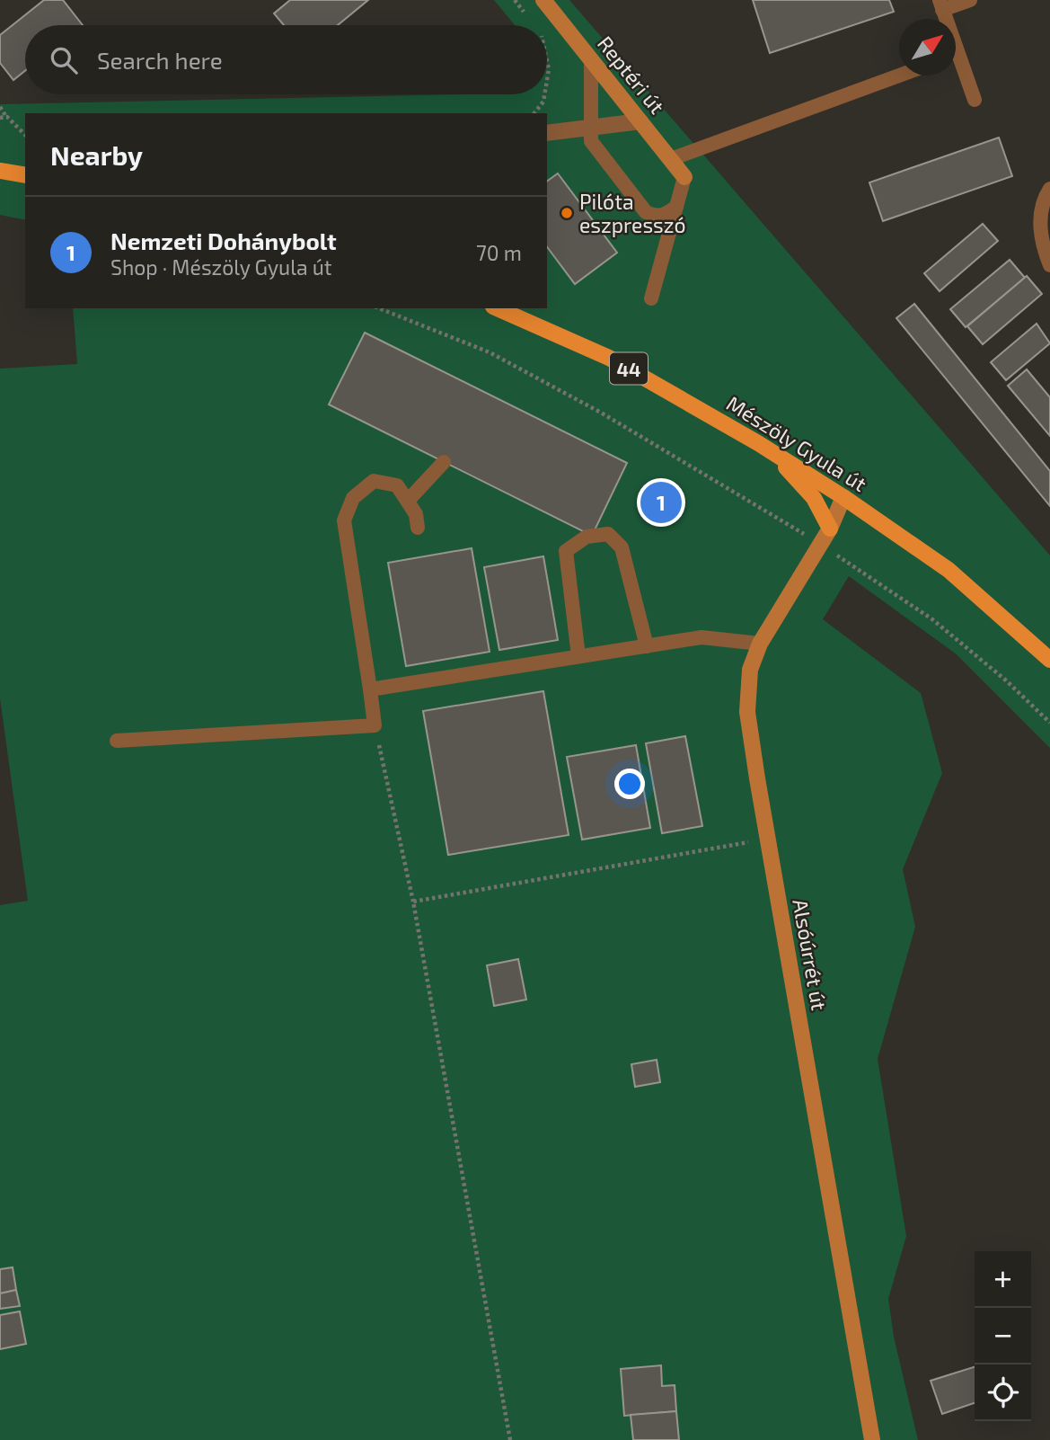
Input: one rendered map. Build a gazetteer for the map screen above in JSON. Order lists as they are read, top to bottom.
{
  "streets": {
    "main road": ["44", "Mészöly Gyula út"],
    "street": ["Reptéri út", "Alsóúrrét út"]
  },
  "crossings": [
    ["Mészöly Gyula út", "Alsóúrrét út"]
  ],
  "places": ["Pilóta eszpresszó"],
  "north": "top right",
  "page": {
    "search": "Search here",
    "heading": "Nearby",
    "list": [
      {
        "mark": "1",
        "name": "Nemzeti Dohánybolt",
        "note": "Shop · Mészöly Gyula út",
        "value": "70 m"
      }
    ],
    "pins": "1",
    "map_buttons": ["+", "−"]
  }
}
